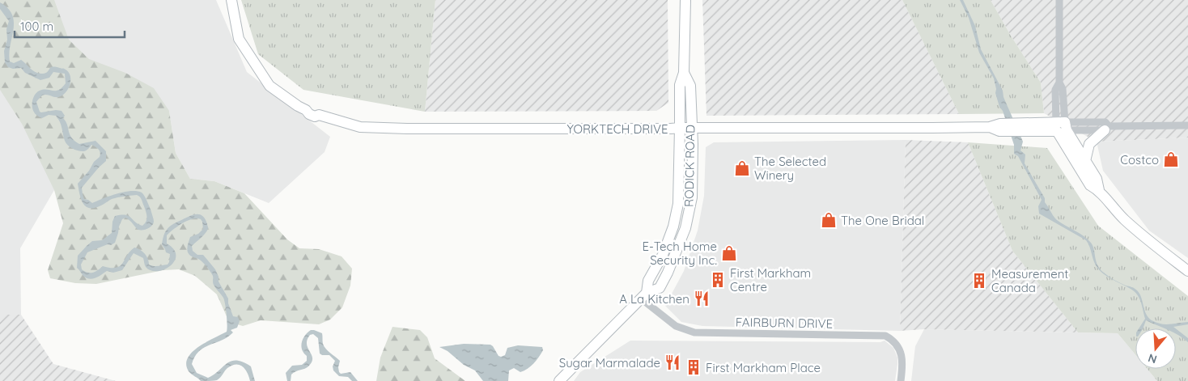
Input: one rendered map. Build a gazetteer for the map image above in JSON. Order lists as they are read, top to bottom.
{
  "streets": {
    "street": ["YORKTECH DRIVE", "RODICK ROAD", "FAIRBURN DRIVE"]
  },
  "crossings": [
    ["YORKTECH DRIVE", "RODICK ROAD"],
    ["RODICK ROAD", "FAIRBURN DRIVE"]
  ],
  "places": {
    "shop": [
      "Costco",
      "The Selected Winery",
      "The One Bridal",
      "E-Tech Home Security Inc."
    ],
    "building": ["First Markham Centre", "Measurement Canada", "First Markham Place"],
    "restaurant": ["A La Kitchen", "Sugar Marmalade"]
  },
  "scale_bar": "100 m",
  "north": "bottom"
}
